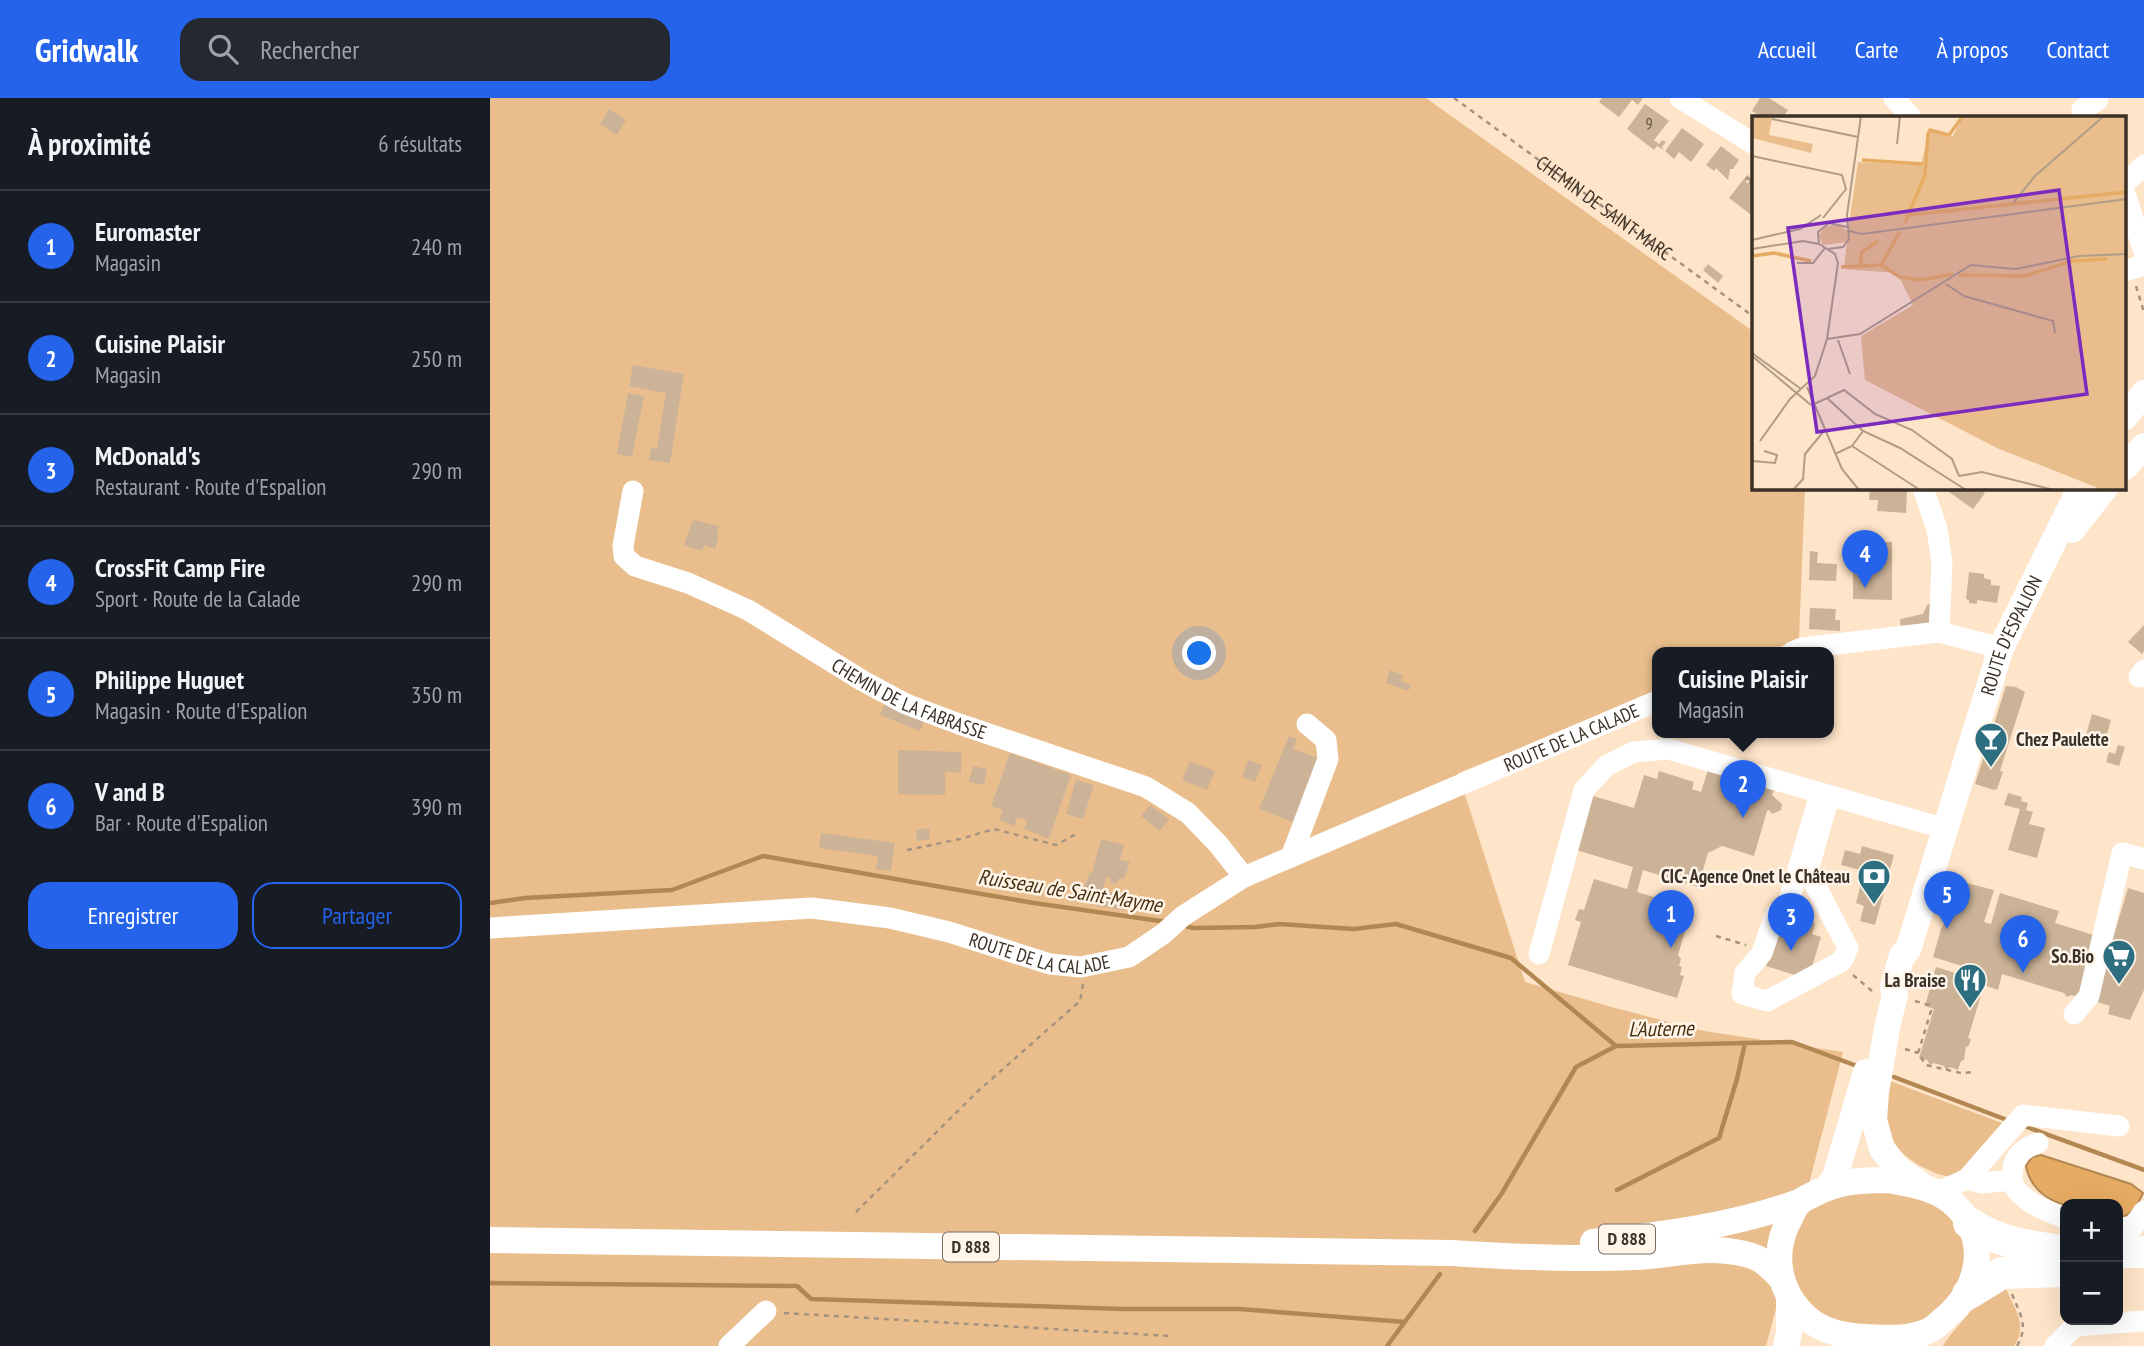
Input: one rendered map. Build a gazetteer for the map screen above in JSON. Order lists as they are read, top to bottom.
{
  "streets": {
    "main road": ["ROUTE D'ESPALION", "D 888"],
    "street": ["CHEMIN DE LA FABRASSE", "ROUTE DE LA CALADE"],
    "path": ["CHEMIN DE SAINT-MARC"]
  },
  "crossings": [
    ["CHEMIN DE LA FABRASSE", "ROUTE DE LA CALADE"]
  ],
  "water": ["Ruisseau de Saint-Mayme", "L'Auterne"],
  "places": {
    "bar": ["Chez Paulette"],
    "bank": ["CIC- Agence Onet le Château"],
    "supermarket": ["So.Bio"],
    "restaurant": ["La Braise"]
  },
  "house_numbers": ["9"],
  "page": {
    "header": "Gridwalk",
    "search": "Rechercher",
    "nav": [
      "Accueil",
      "Carte",
      "À propos",
      "Contact"
    ],
    "heading": ["À proximité", "6 résultats"],
    "list": [
      {
        "mark": "1",
        "name": "Euromaster",
        "note": "Magasin",
        "value": "240 m"
      },
      {
        "mark": "2",
        "name": "Cuisine Plaisir",
        "note": "Magasin",
        "value": "250 m"
      },
      {
        "mark": "3",
        "name": "McDonald's",
        "note": "Restaurant · Route d'Espalion",
        "value": "290 m"
      },
      {
        "mark": "4",
        "name": "CrossFit Camp Fire",
        "note": "Sport · Route de la Calade",
        "value": "290 m"
      },
      {
        "mark": "5",
        "name": "Philippe Huguet",
        "note": "Magasin · Route d'Espalion",
        "value": "350 m"
      },
      {
        "mark": "6",
        "name": "V and B",
        "note": "Bar · Route d'Espalion",
        "value": "390 m"
      }
    ],
    "pins": [
      "4",
      "2",
      "5",
      "1",
      "3",
      "6"
    ],
    "popup": ["Cuisine Plaisir", "Magasin"],
    "buttons": ["Enregistrer", "Partager"],
    "map_buttons": ["+", "−"]
  }
}
